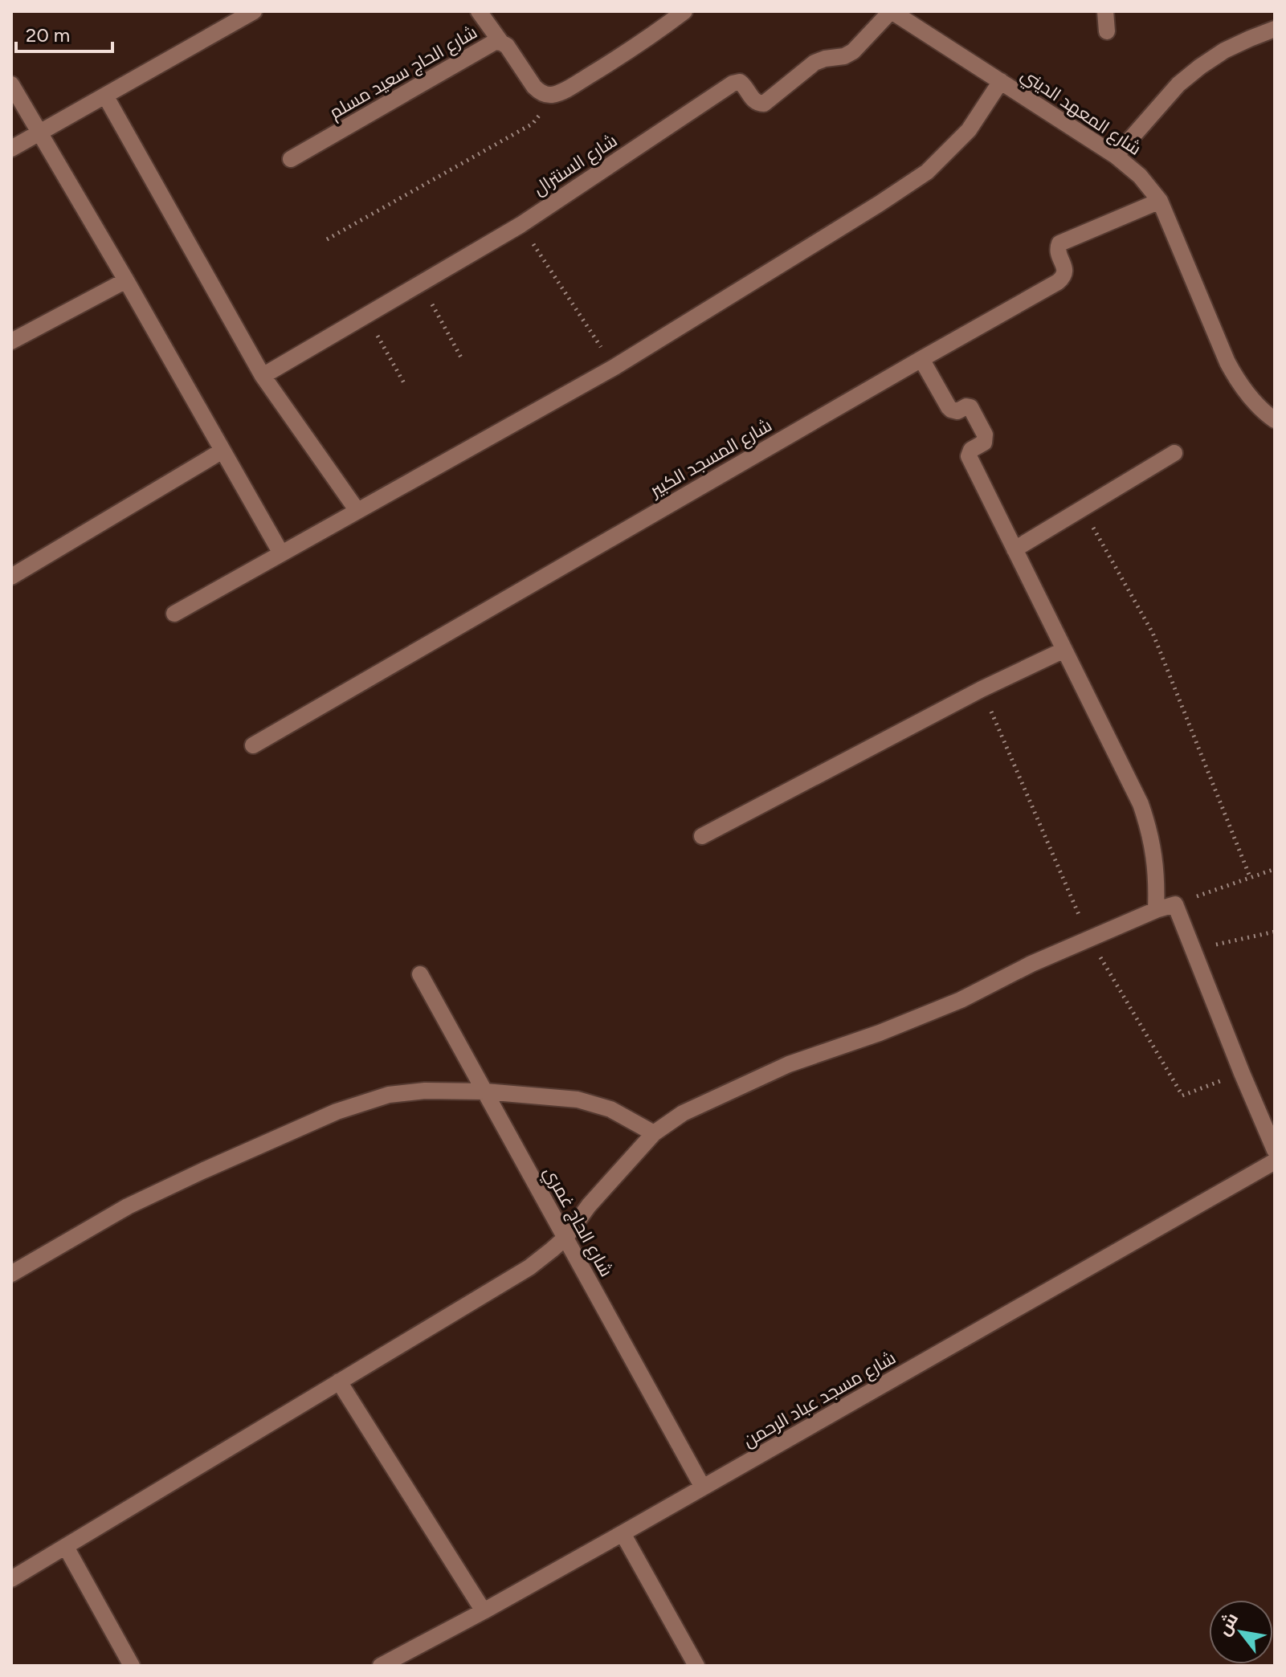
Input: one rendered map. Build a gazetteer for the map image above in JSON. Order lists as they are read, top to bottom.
{
  "streets": {
    "street": [
      "شارع الحاج سعيد مسلم",
      "شارع المعهد الديني",
      "شارع السنترال",
      "شارع المسجد الكبير",
      "شارع الحاج غمري",
      "شارع مسجد عباد الرحمن"
    ]
  },
  "crossings": [
    ["شارع المعهد الديني", "شارع السنترال"],
    ["شارع المعهد الديني", "شارع المسجد الكبير"],
    ["شارع الحاج غمري", "شارع مسجد عباد الرحمن"]
  ],
  "scale_bar": "20 m",
  "north": "top left"
}
